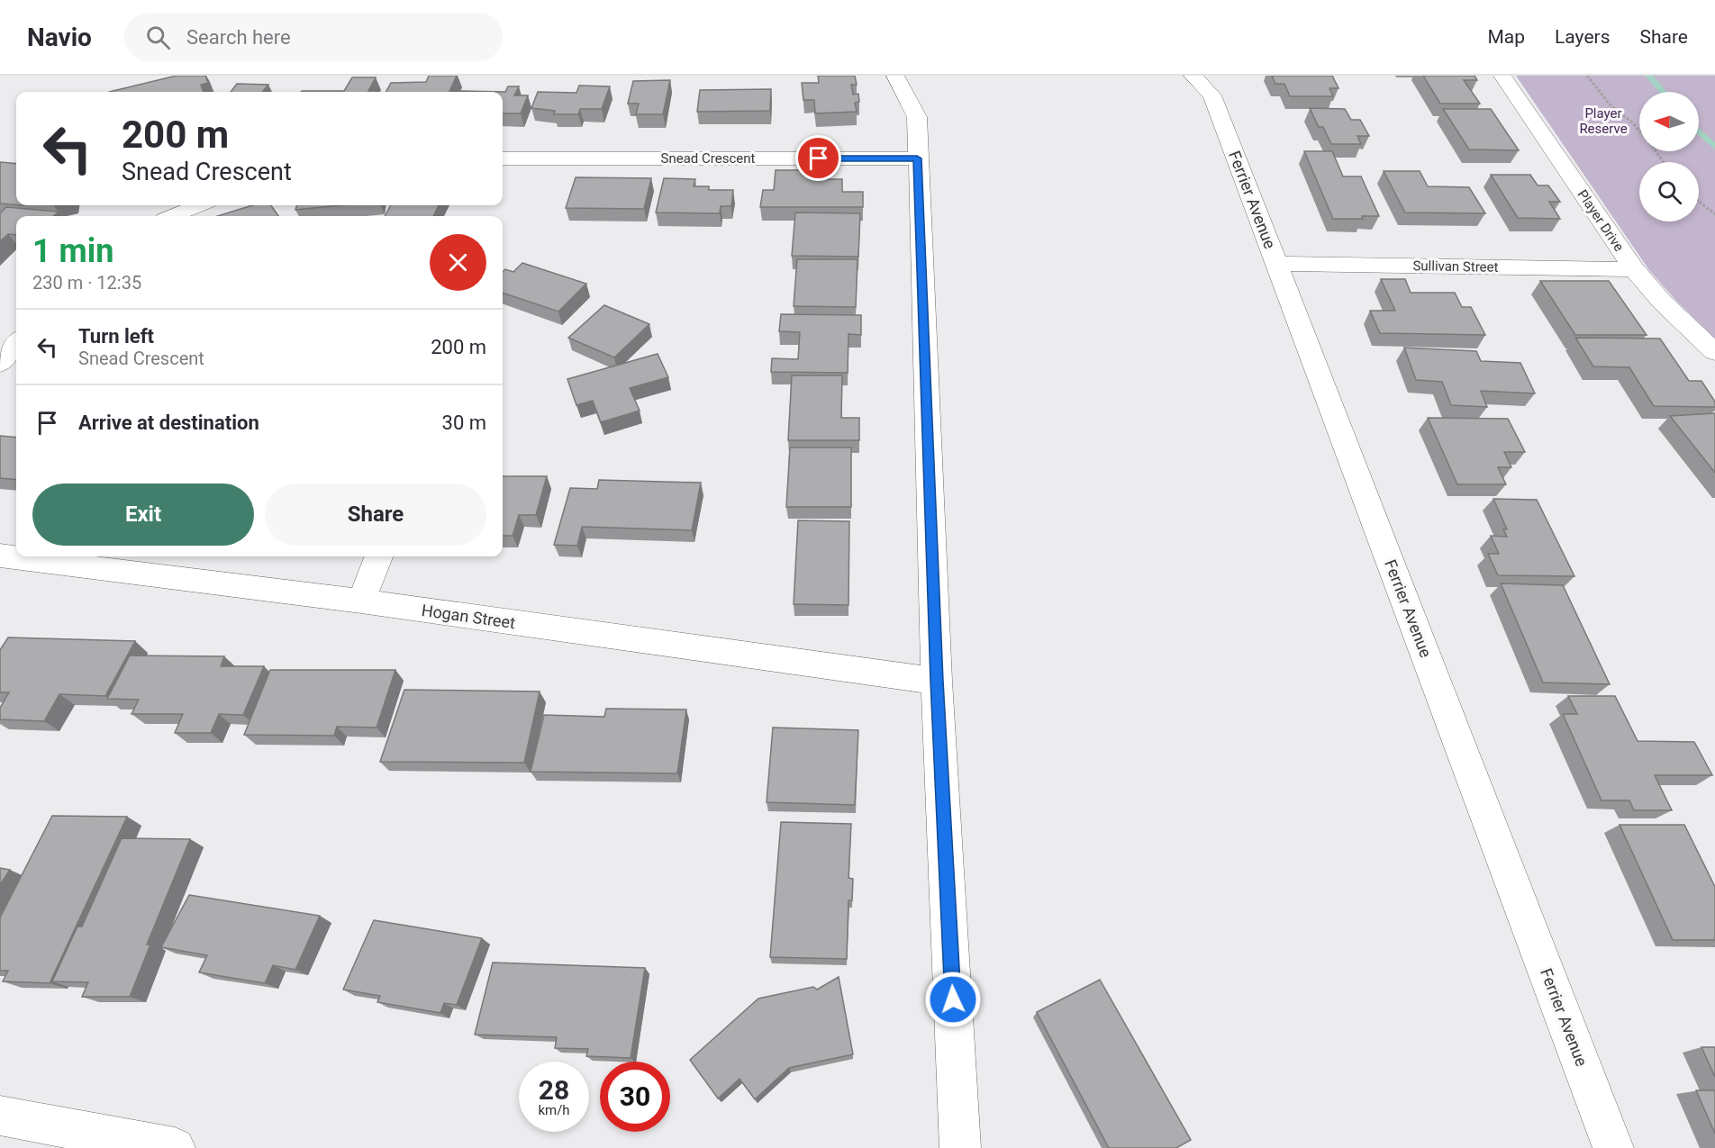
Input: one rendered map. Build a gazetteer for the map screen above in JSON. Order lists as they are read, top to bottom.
{
  "streets": {
    "street": [
      "Snead Crescent",
      "Ferrier Avenue",
      "Player Drive",
      "Sullivan Street",
      "Hogan Street"
    ]
  },
  "crossings": [
    ["Ferrier Avenue", "Sullivan Street"],
    ["Player Drive", "Sullivan Street"]
  ],
  "parks": ["Player Reserve"],
  "north": "left",
  "page": {
    "header": "Navio",
    "search": "Search here",
    "nav": ["Map", "Layers", "Share"],
    "turn": ["200 m", "Snead Crescent"],
    "heading": ["1 min", "230 m · 12:35"],
    "list": [
      {
        "name": "Turn left",
        "note": "Snead Crescent",
        "value": "200 m"
      },
      {
        "name": "Arrive at destination",
        "value": "30 m"
      }
    ],
    "buttons": ["Exit", "Share"],
    "speed": "28 km/h",
    "limit": "30"
  }
}
